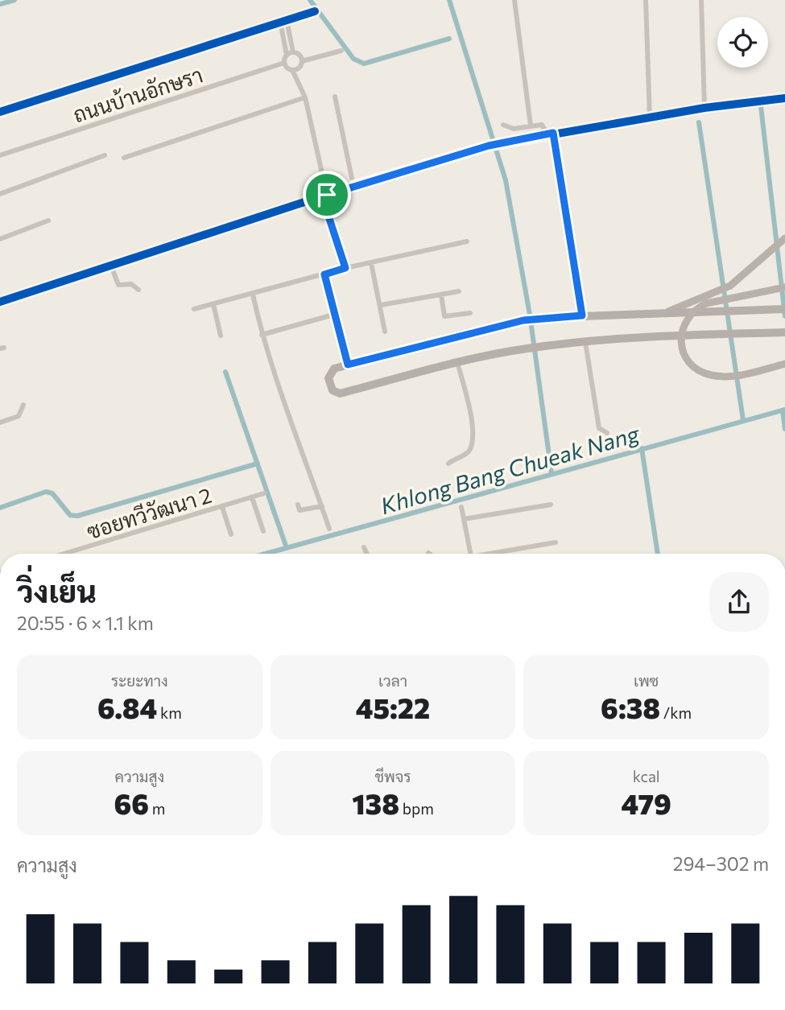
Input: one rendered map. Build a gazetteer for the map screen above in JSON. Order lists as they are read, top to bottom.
{
  "streets": {
    "street": ["ถนนบ้านอักษรา", "ซอยทวีวัฒนา 2"]
  },
  "water": ["Khlong Bang Chueak Nang"],
  "page": {
    "heading": ["วิ่งเย็น", "20:55 · 6 × 1.1 km"],
    "stats": [
      ["ระยะทาง", "6.84 km"],
      ["เวลา", "45:22"],
      ["เพซ", "6:38 /km"],
      ["ความสูง", "66 m"],
      ["ชีพจร", "138 bpm"],
      ["kcal", "479"]
    ],
    "chart": ["ความสูง", "294–302 m"]
  }
}
